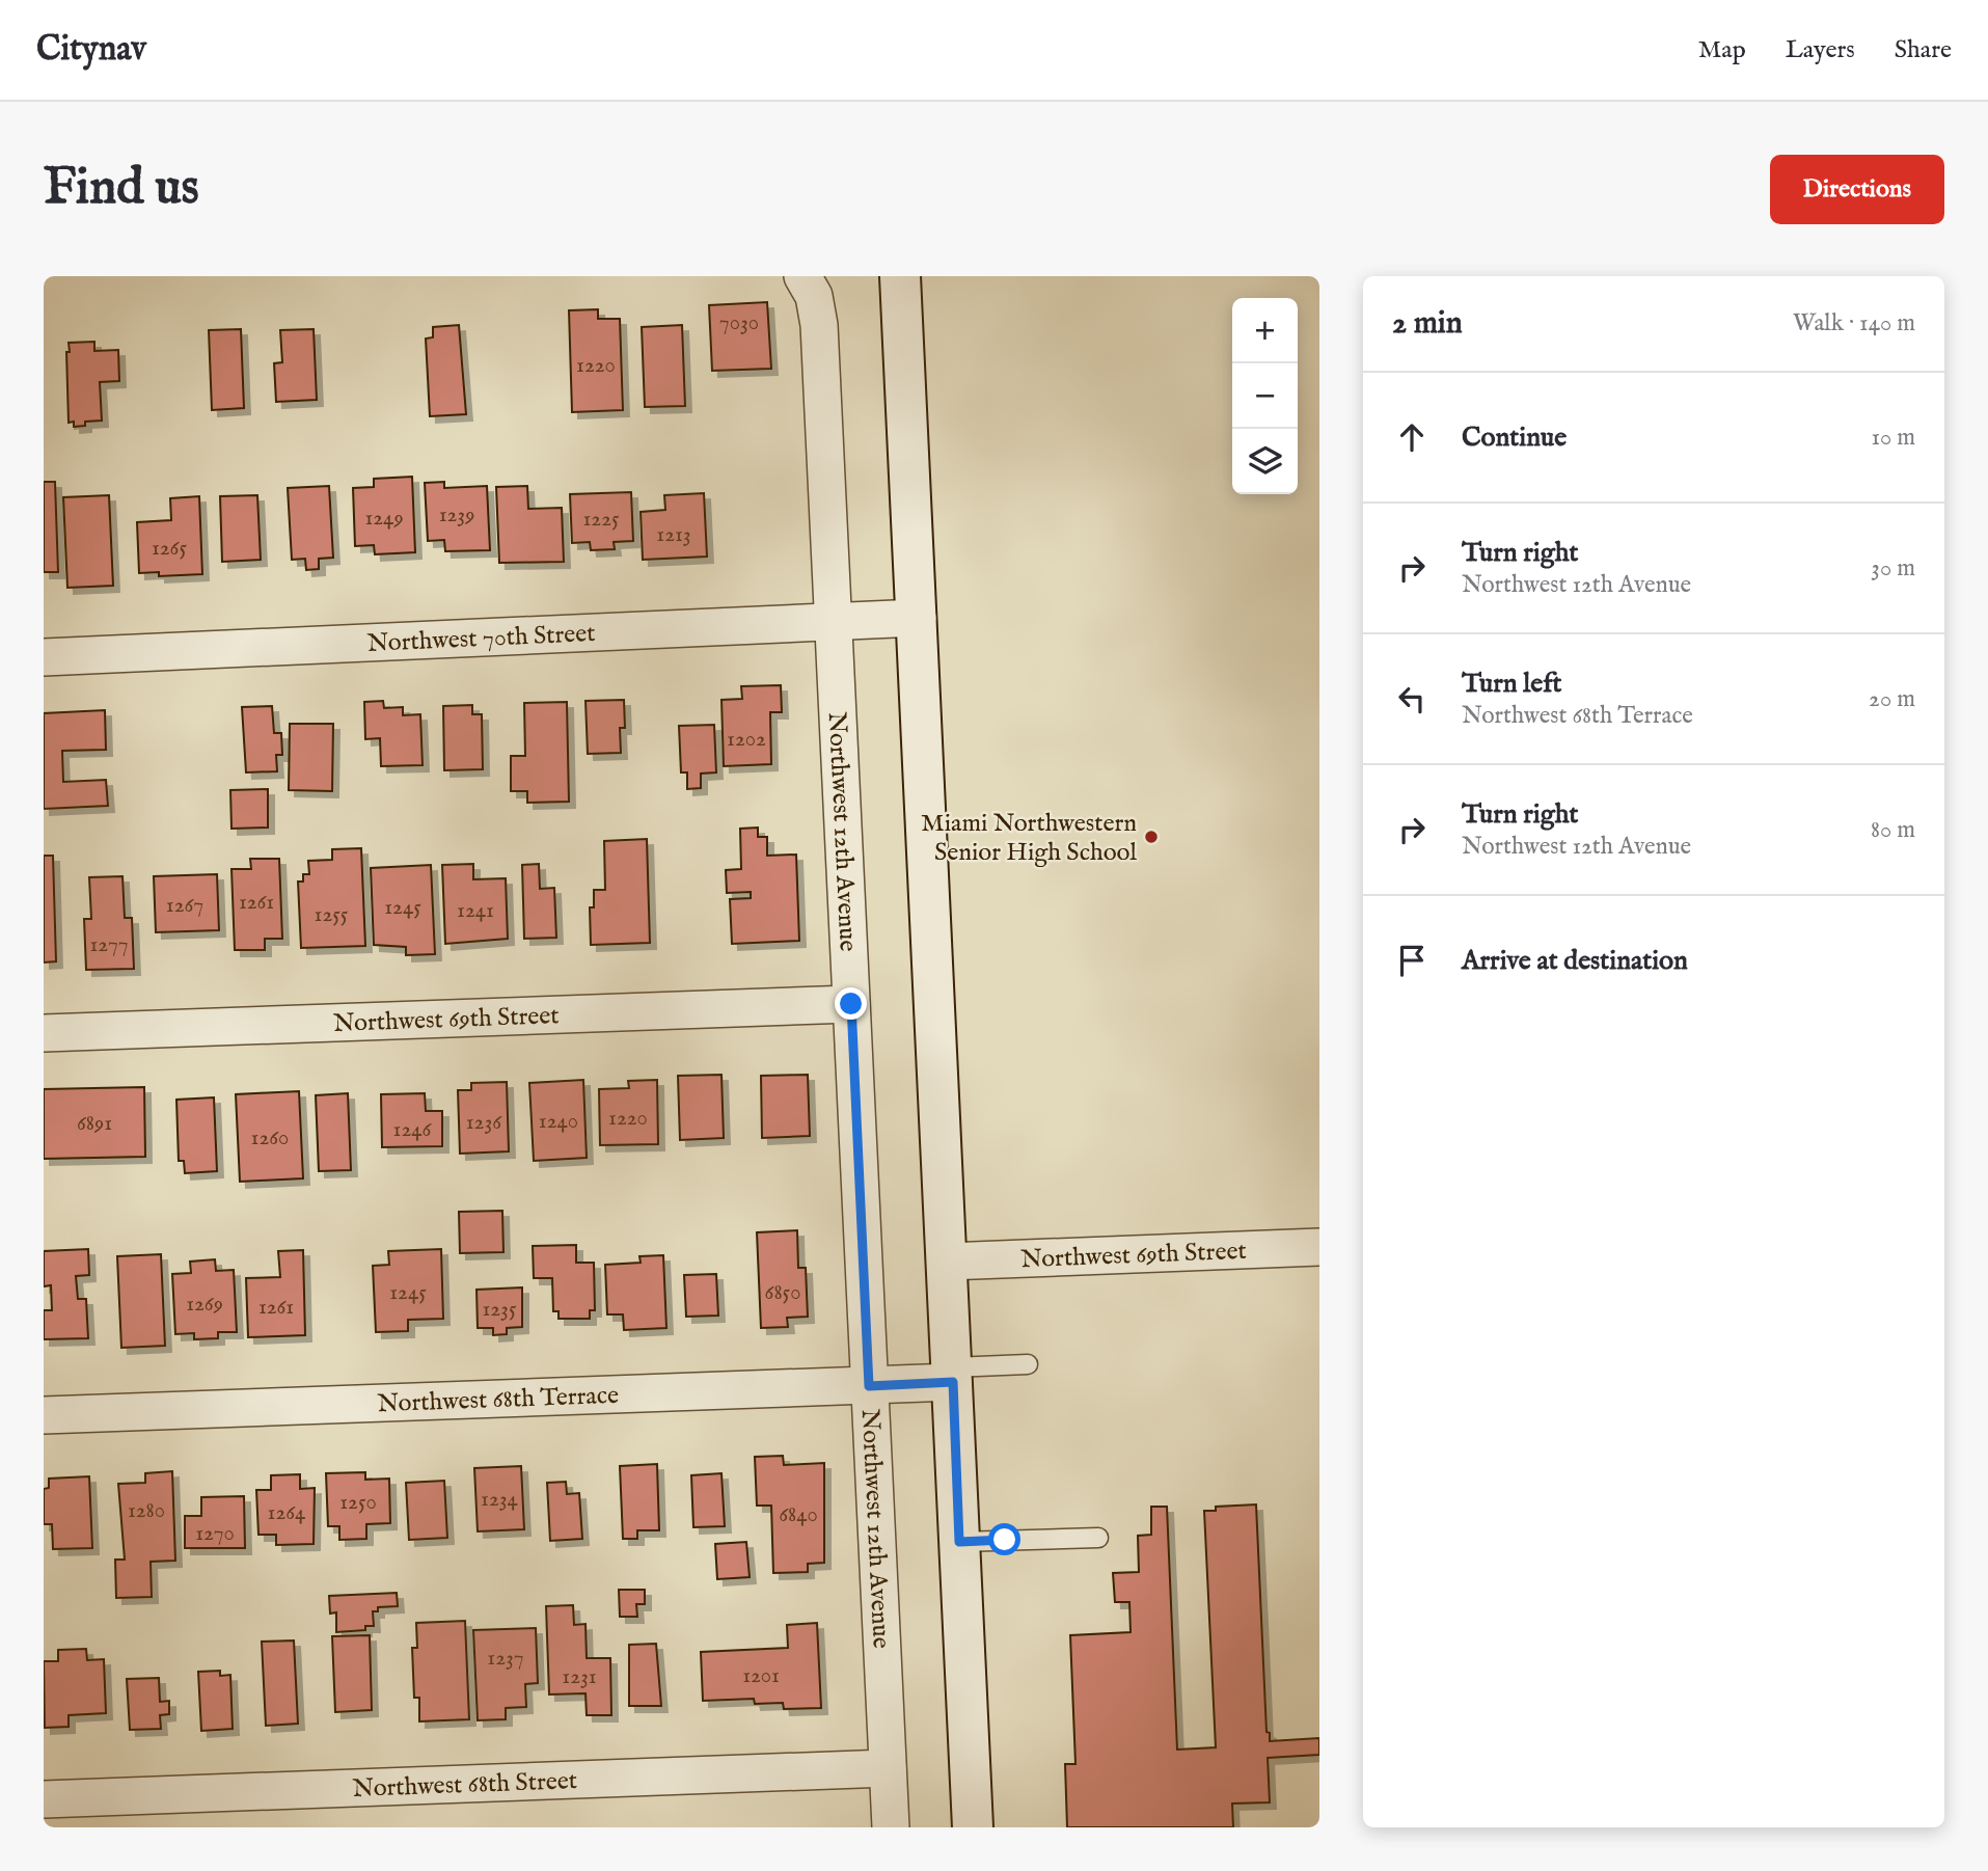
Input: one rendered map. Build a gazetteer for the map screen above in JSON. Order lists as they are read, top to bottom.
{
  "streets": {
    "street": [
      "Northwest 70th Street",
      "Northwest 12th Avenue",
      "Northwest 69th Street",
      "Northwest 68th Terrace",
      "Northwest 68th Street"
    ]
  },
  "crossings": [
    ["Northwest 70th Street", "Northwest 12th Avenue"],
    ["Northwest 12th Avenue", "Northwest 69th Street"],
    ["Northwest 12th Avenue", "Northwest 68th Terrace"],
    ["Northwest 12th Avenue", "Northwest 68th Street"]
  ],
  "places": ["Miami Northwestern Senior High School"],
  "house_numbers": [
    "7030",
    "1220",
    "1239",
    "1249",
    "1225",
    "1213",
    "1265",
    "1202",
    "1261",
    "1267",
    "1245",
    "1241",
    "1255",
    "1277",
    "1220",
    "1240",
    "1236",
    "6891",
    "1246",
    "1260",
    "1245",
    "6850",
    "1269",
    "1261",
    "1235",
    "1234",
    "1250",
    "1280",
    "1264",
    "6840",
    "1270",
    "1237",
    "1201",
    "1231"
  ],
  "page": {
    "header": "Citynav",
    "nav": ["Map", "Layers", "Share"],
    "buttons": "Directions",
    "title": "Find us",
    "heading": ["2 min", "Walk · 140 m"],
    "map_buttons": ["+", "−"],
    "list": [
      ["Continue", "10 m"],
      ["Turn right", "Northwest 12th Avenue", "30 m"],
      ["Turn left", "Northwest 68th Terrace", "20 m"],
      ["Turn right", "Northwest 12th Avenue", "80 m"],
      "Arrive at destination"
    ]
  }
}
